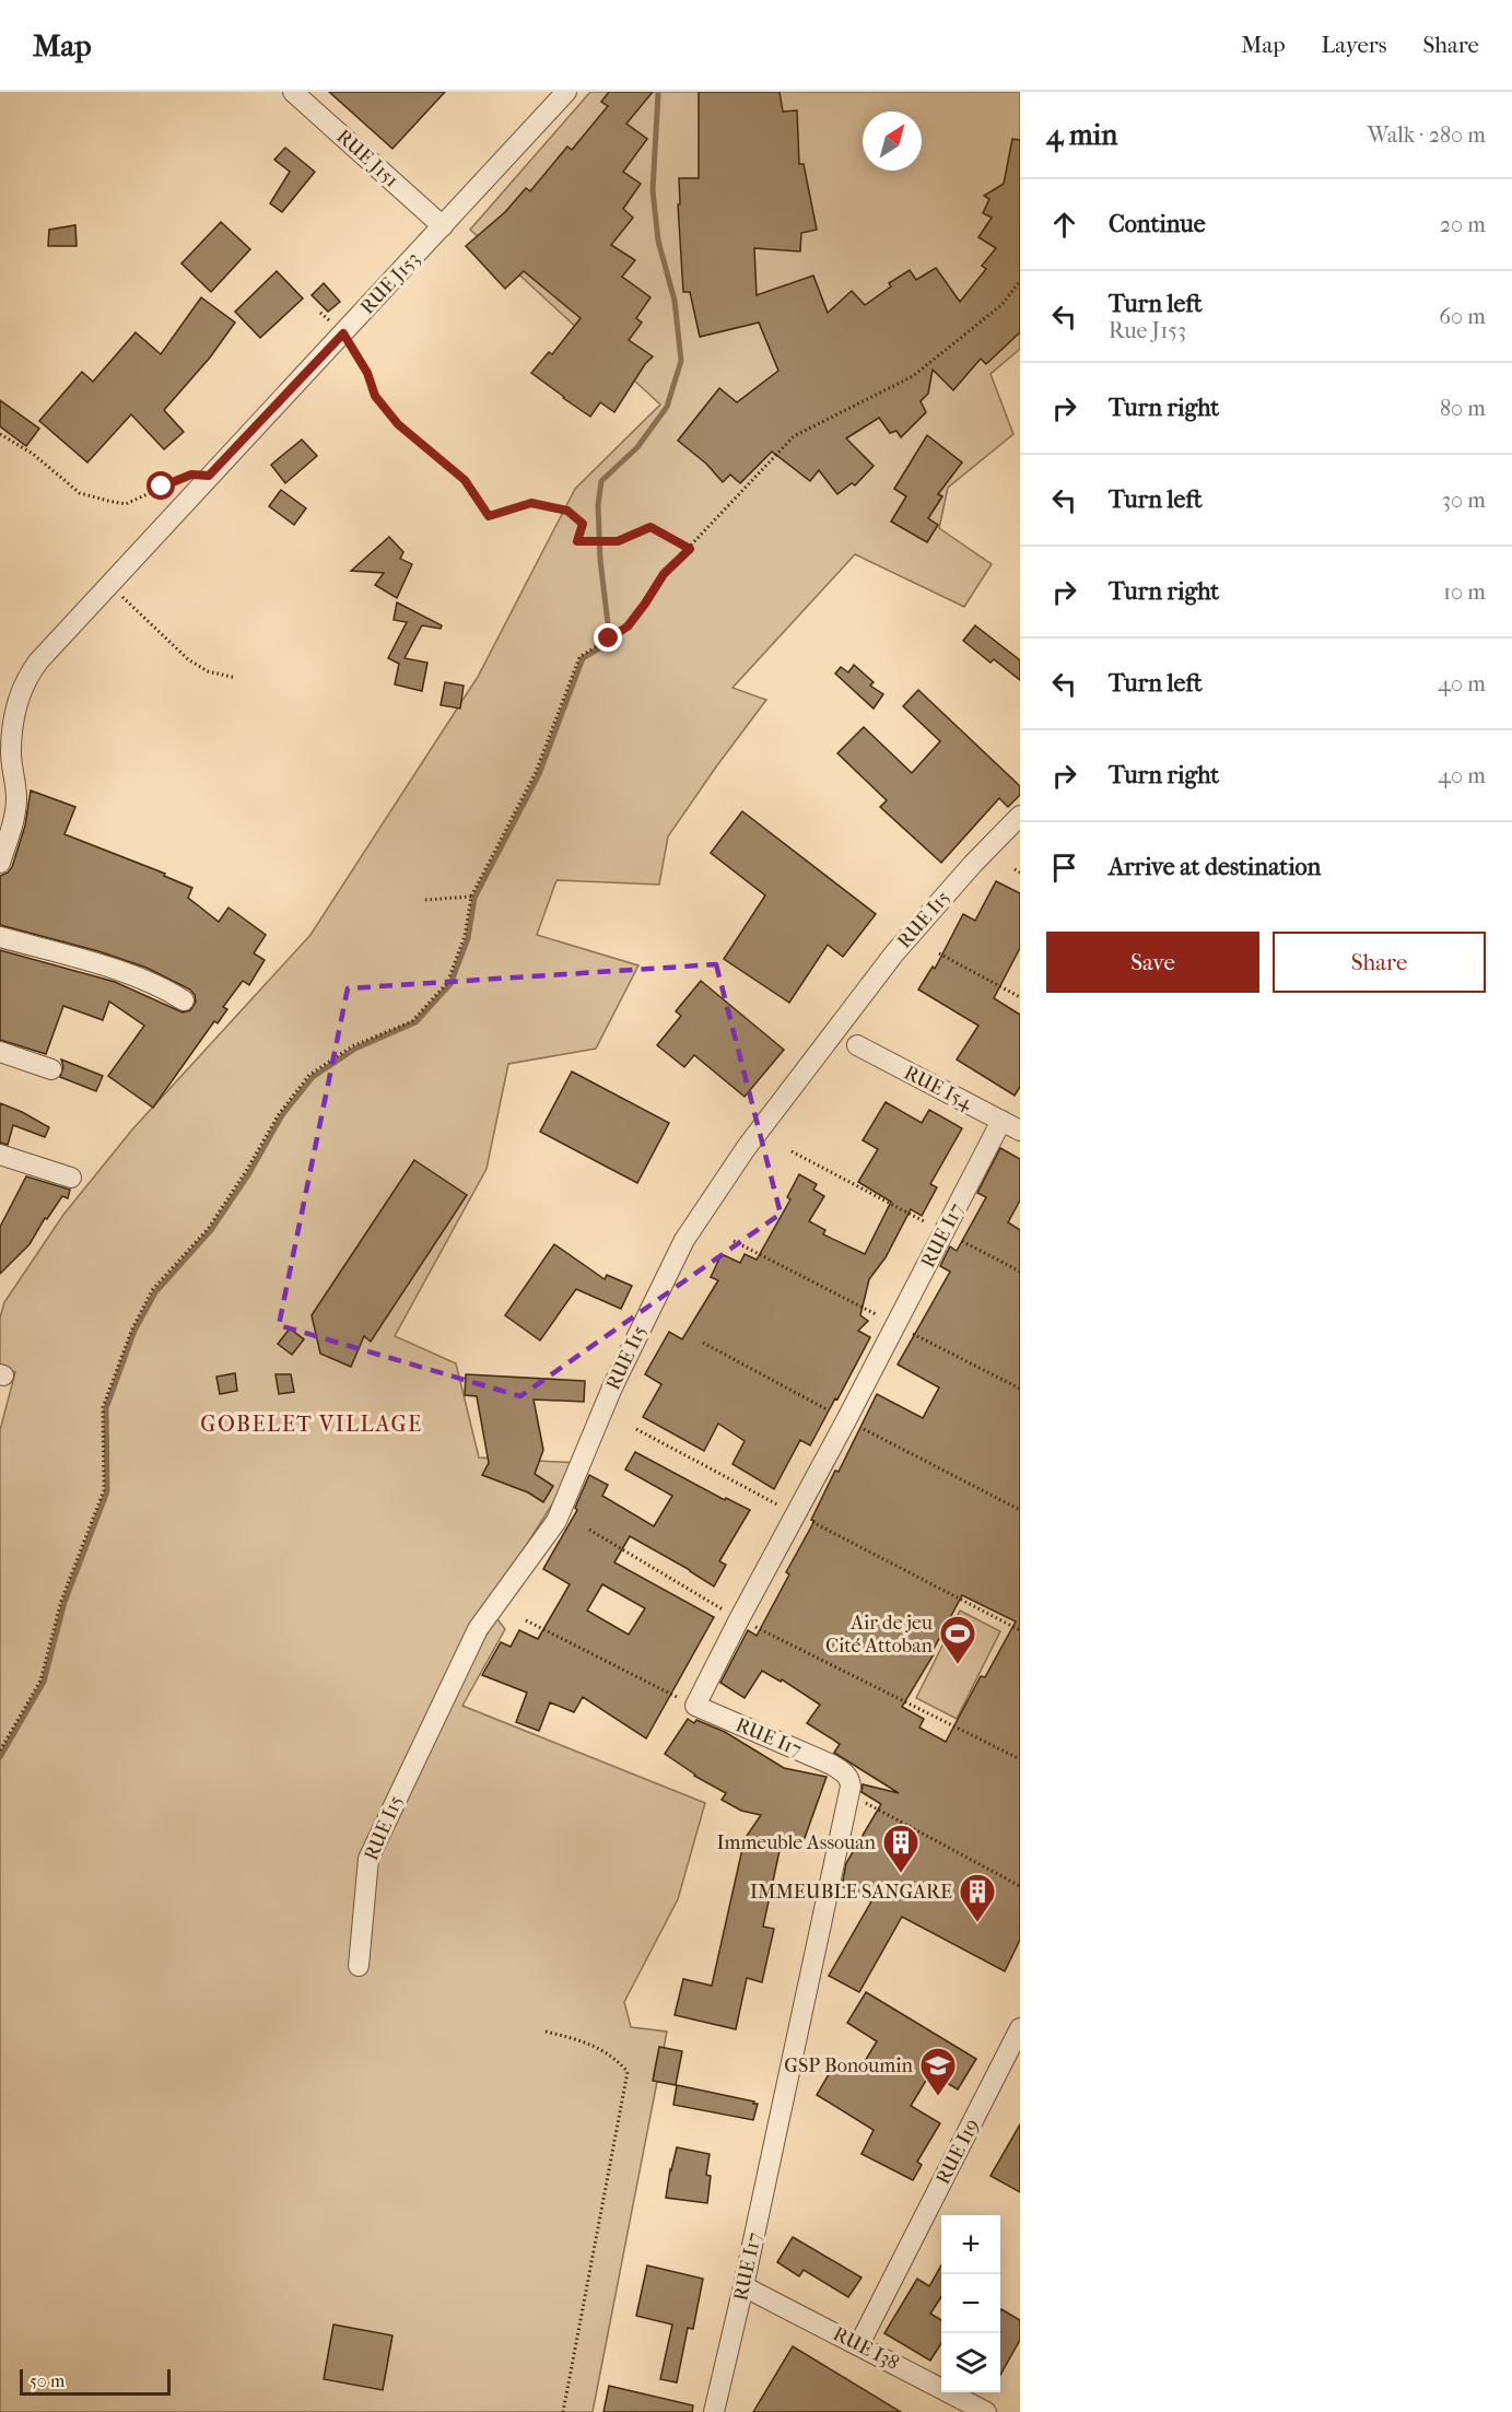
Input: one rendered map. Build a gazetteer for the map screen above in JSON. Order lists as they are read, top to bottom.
{
  "streets": {
    "street": [
      "RUE J151",
      "RUE J153",
      "RUE I15",
      "RUE I54",
      "RUE I17",
      "RUE I19",
      "RUE I38"
    ]
  },
  "crossings": [
    ["RUE J151", "RUE J153"],
    ["RUE I54", "RUE I17"],
    ["RUE I17", "RUE I38"],
    ["RUE I19", "RUE I38"]
  ],
  "districts": ["GOBELET VILLAGE"],
  "places": {
    "sports": ["Air de jeu Cité Attoban"],
    "building": ["Immeuble Assouan", "IMMEUBLE SANGARE"],
    "school or university": ["GSP Bonoumin"]
  },
  "scale_bar": "50 m",
  "north": "top right",
  "page": {
    "header": "Map",
    "nav": ["Map", "Layers", "Share"],
    "heading": ["4 min", "Walk · 280 m"],
    "list": [
      ["Continue", "20 m"],
      ["Turn left", "Rue J153", "60 m"],
      ["Turn right", "80 m"],
      ["Turn left", "30 m"],
      ["Turn right", "10 m"],
      ["Turn left", "40 m"],
      ["Turn right", "40 m"],
      "Arrive at destination"
    ],
    "buttons": ["Save", "Share"],
    "map_buttons": ["+", "−"],
    "scale": "50 m"
  }
}
